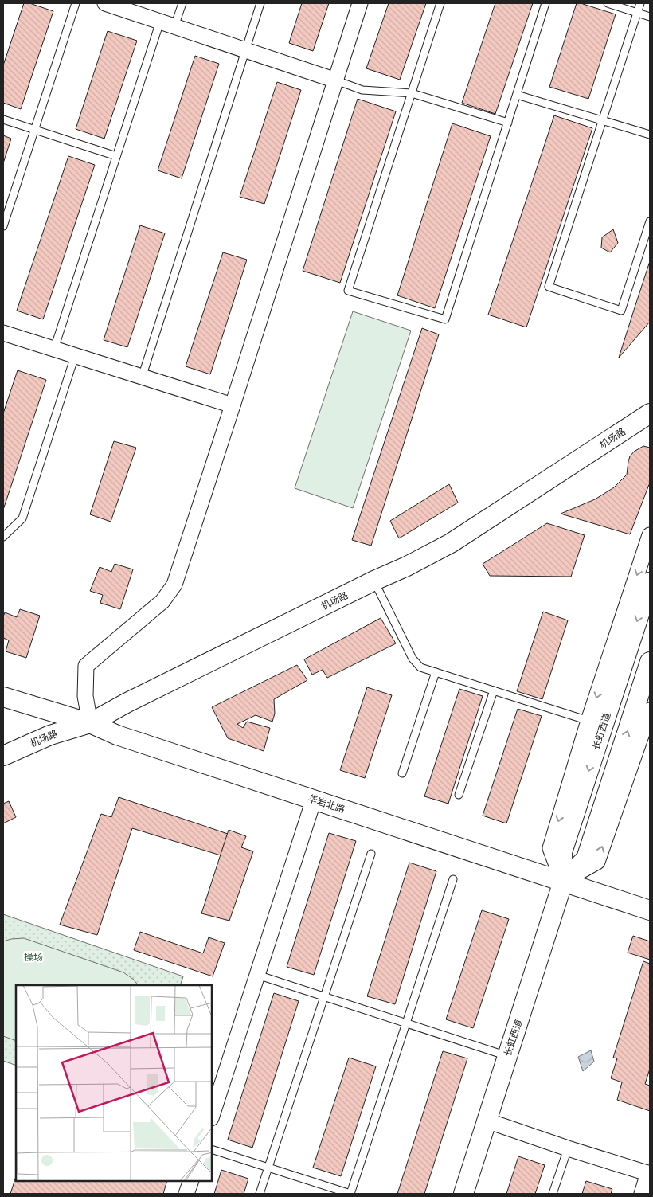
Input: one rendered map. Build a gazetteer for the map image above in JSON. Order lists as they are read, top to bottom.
{
  "streets": {
    "street": ["机场路", "长虹西道", "华岩北路"]
  },
  "crossings": [
    ["机场路", "华岩北路"],
    ["长虹西道", "华岩北路"]
  ],
  "parks": ["操场"]
}
